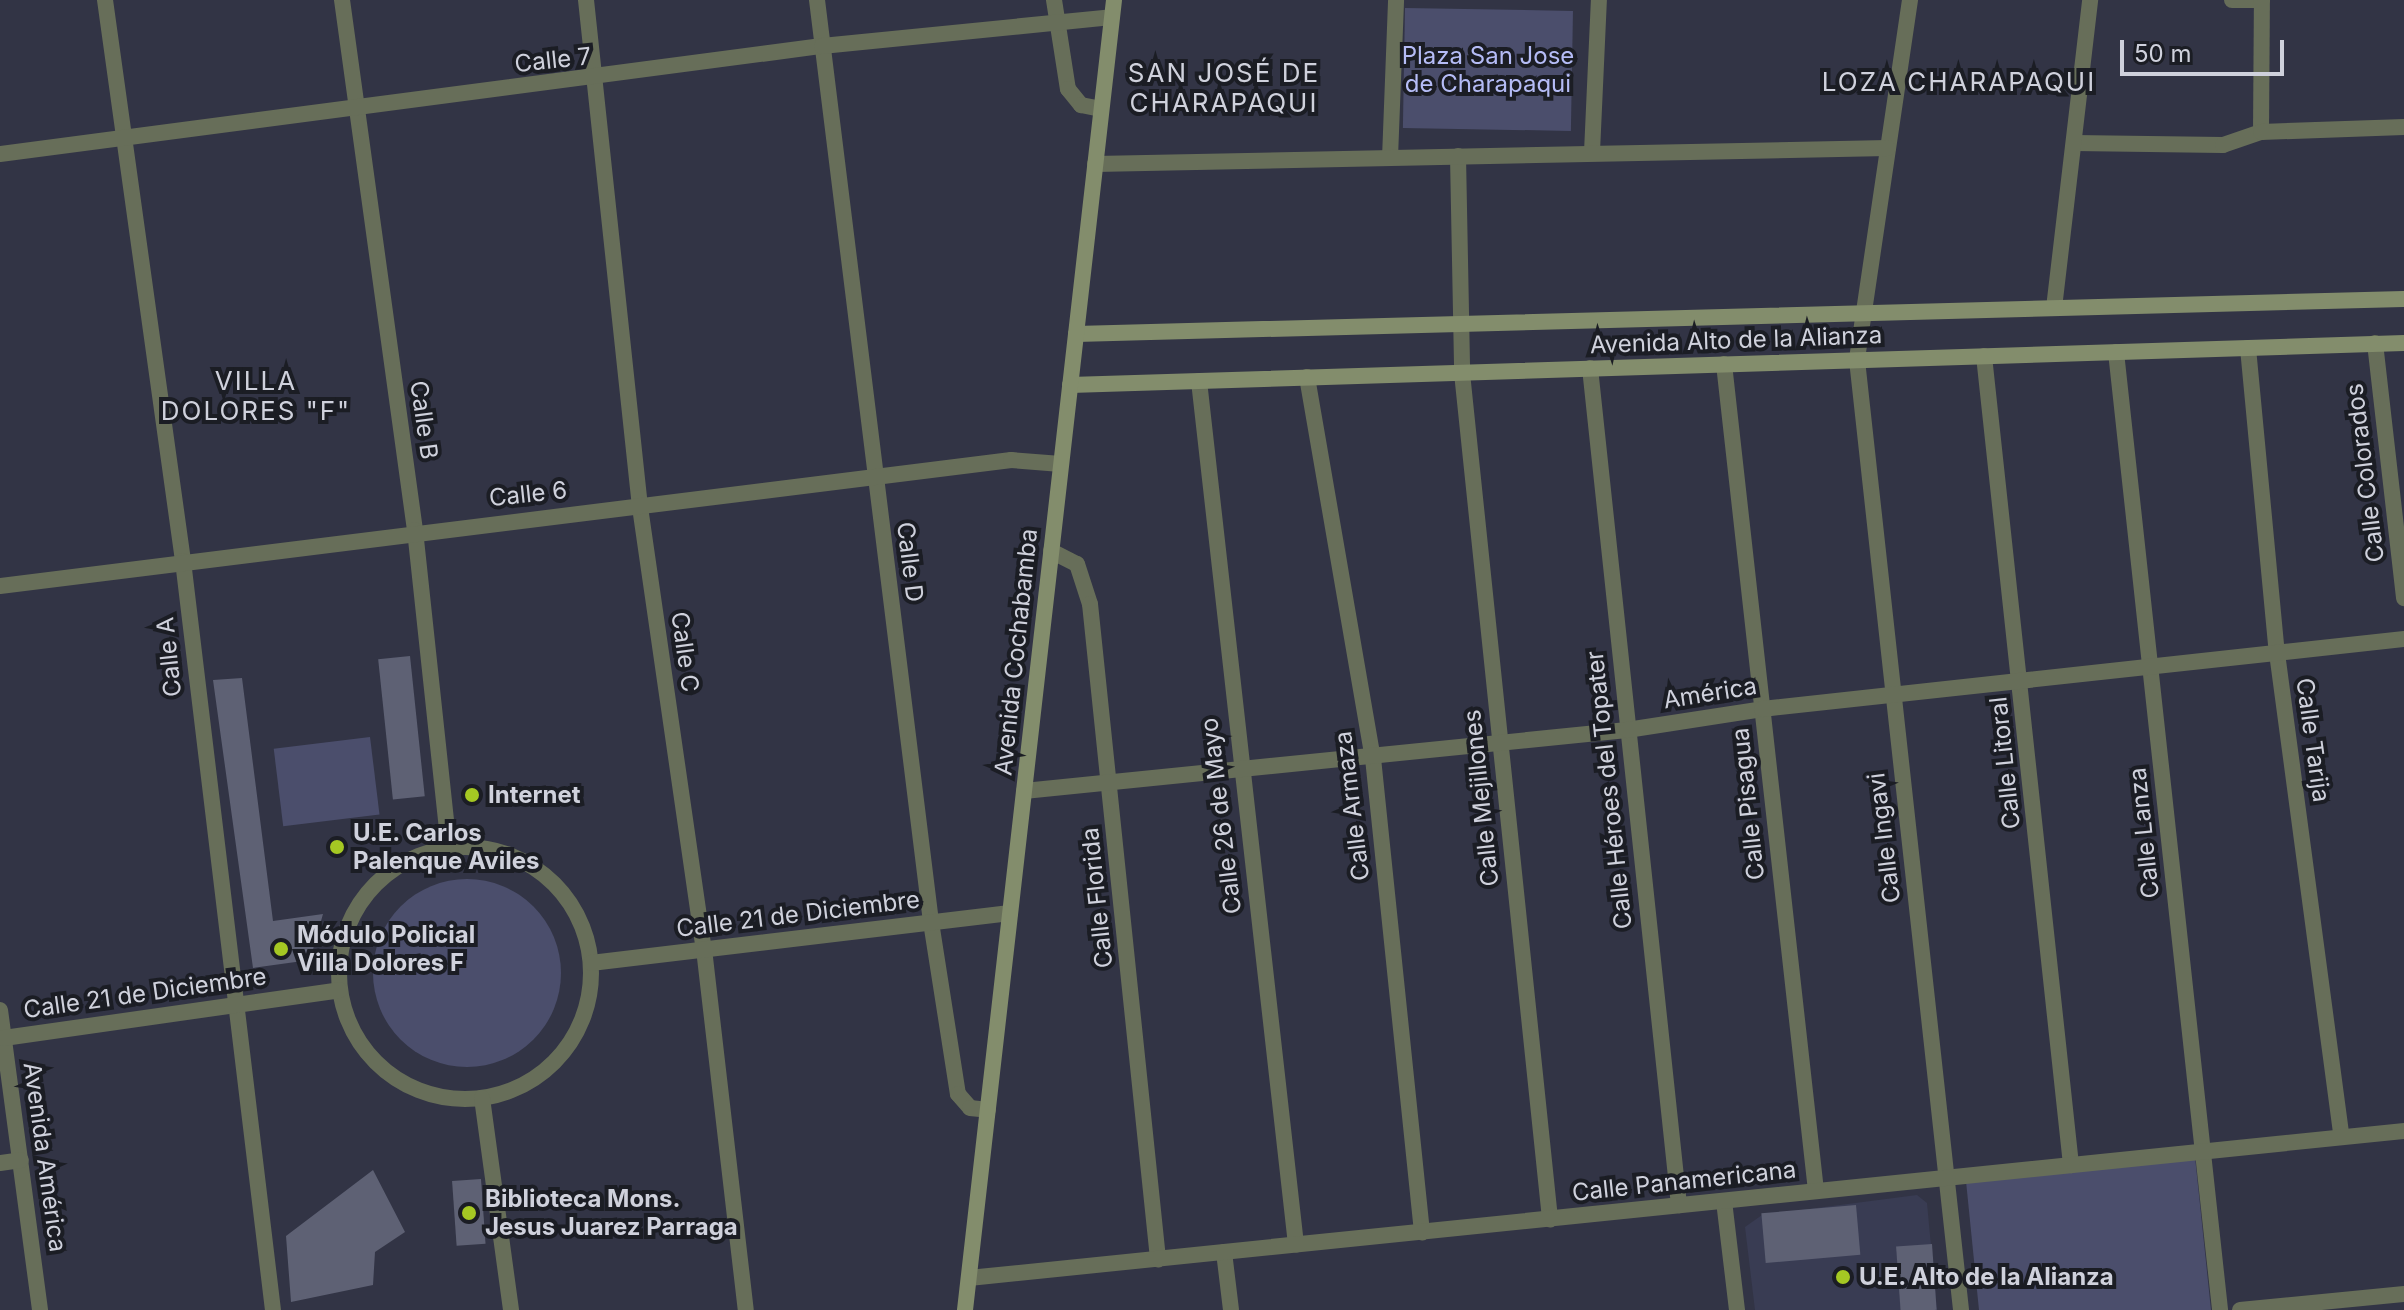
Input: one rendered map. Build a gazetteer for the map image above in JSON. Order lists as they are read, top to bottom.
{
  "streets": {
    "street": [
      "Calle 7",
      "Avenida Alto de la Alianza",
      "Calle B",
      "Calle Colorados",
      "Calle 6",
      "Calle D",
      "Calle C",
      "Avenida Cochabamba",
      "Calle A",
      "América",
      "Calle Tarija",
      "Calle Litoral",
      "Calle Héroes del Topater",
      "Calle Mejillones",
      "Calle Pisagua",
      "Calle Armaza",
      "Calle 26 de Mayo",
      "Calle Lanza",
      "Calle Ingavi",
      "Calle Florida",
      "Calle 21 de Diciembre",
      "Avenida América",
      "Calle Panamericana"
    ]
  },
  "crossings": [
    ["Calle 7", "Calle B"],
    ["Calle 7", "Calle D"],
    ["Calle 7", "Calle C"],
    ["Calle 7", "Avenida Cochabamba"],
    ["Calle 7", "Calle A"],
    ["Avenida Alto de la Alianza", "Calle Colorados"],
    ["Avenida Alto de la Alianza", "Avenida Cochabamba"],
    ["Avenida Alto de la Alianza", "Calle Tarija"],
    ["Avenida Alto de la Alianza", "Calle Litoral"],
    ["Avenida Alto de la Alianza", "Calle Héroes del Topater"],
    ["Avenida Alto de la Alianza", "Calle Mejillones"],
    ["Avenida Alto de la Alianza", "Calle Pisagua"],
    ["Avenida Alto de la Alianza", "Calle Armaza"],
    ["Avenida Alto de la Alianza", "Calle 26 de Mayo"],
    ["Avenida Alto de la Alianza", "Calle Lanza"],
    ["Avenida Alto de la Alianza", "Calle Ingavi"],
    ["Calle B", "Calle 6"],
    ["Calle B", "Calle 21 de Diciembre"],
    ["Calle 6", "Calle D"],
    ["Calle 6", "Calle C"],
    ["Calle 6", "Avenida Cochabamba"],
    ["Calle 6", "Calle A"],
    ["Calle D", "Avenida Cochabamba"],
    ["Calle D", "Calle 21 de Diciembre"],
    ["Calle C", "Calle 21 de Diciembre"],
    ["Avenida Cochabamba", "América"],
    ["Avenida Cochabamba", "Calle Florida"],
    ["Avenida Cochabamba", "Calle 21 de Diciembre"],
    ["Avenida Cochabamba", "Calle Panamericana"],
    ["Calle A", "Calle 21 de Diciembre"],
    ["América", "Calle Tarija"],
    ["América", "Calle Litoral"],
    ["América", "Calle Héroes del Topater"],
    ["América", "Calle Mejillones"],
    ["América", "Calle Pisagua"],
    ["América", "Calle Armaza"],
    ["América", "Calle 26 de Mayo"],
    ["América", "Calle Lanza"],
    ["América", "Calle Ingavi"],
    ["América", "Calle Florida"],
    ["Calle Tarija", "Calle Panamericana"],
    ["Calle Litoral", "Calle Panamericana"],
    ["Calle Héroes del Topater", "Calle Panamericana"],
    ["Calle Mejillones", "Calle Panamericana"],
    ["Calle Pisagua", "Calle Panamericana"],
    ["Calle Armaza", "Calle Panamericana"],
    ["Calle 26 de Mayo", "Calle Panamericana"],
    ["Calle Lanza", "Calle Panamericana"],
    ["Calle Ingavi", "Calle Panamericana"],
    ["Calle Florida", "Calle Panamericana"],
    ["Calle 21 de Diciembre", "Avenida América"]
  ],
  "districts": ["SAN JOSÉ DE CHARAPAQUI", "LOZA CHARAPAQUI", "VILLA DOLORES \"F\""],
  "parks": ["Plaza San Jose de Charapaqui"],
  "places": [
    "Internet",
    "U.E. Carlos Palenque Aviles",
    "Módulo Policial Villa Dolores F",
    "Biblioteca Mons. Jesus Juarez Parraga",
    "U.E. Alto de la Alianza"
  ],
  "scale_bar": "50 m"
}
